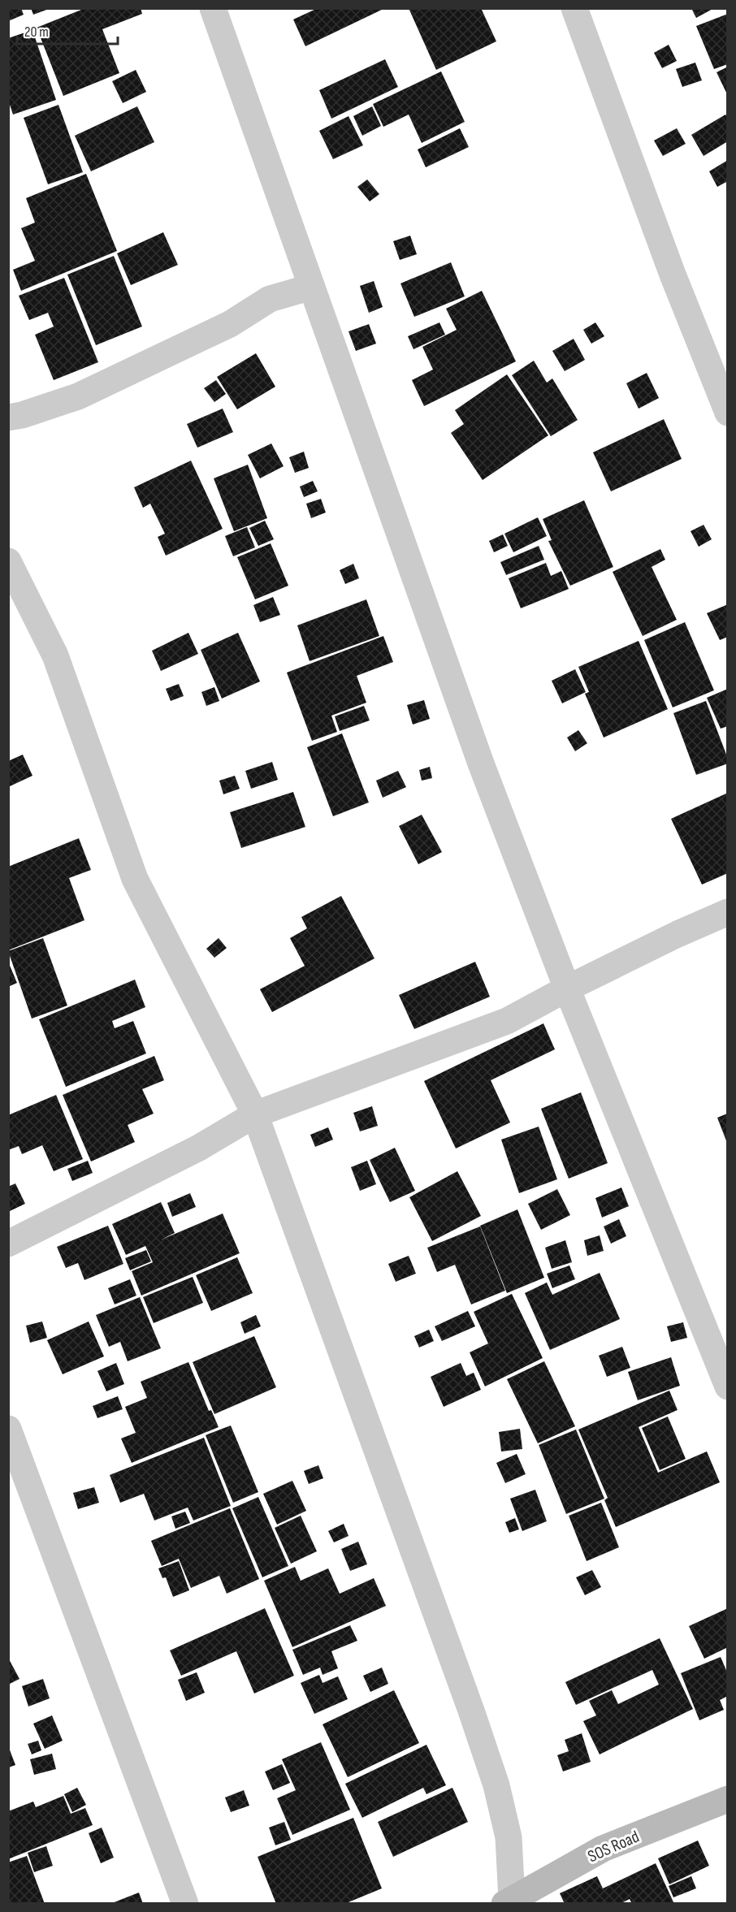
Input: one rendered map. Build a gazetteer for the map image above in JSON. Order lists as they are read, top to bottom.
{
  "streets": {
    "street": ["SOS Road"]
  },
  "scale_bar": "20 m"
}
